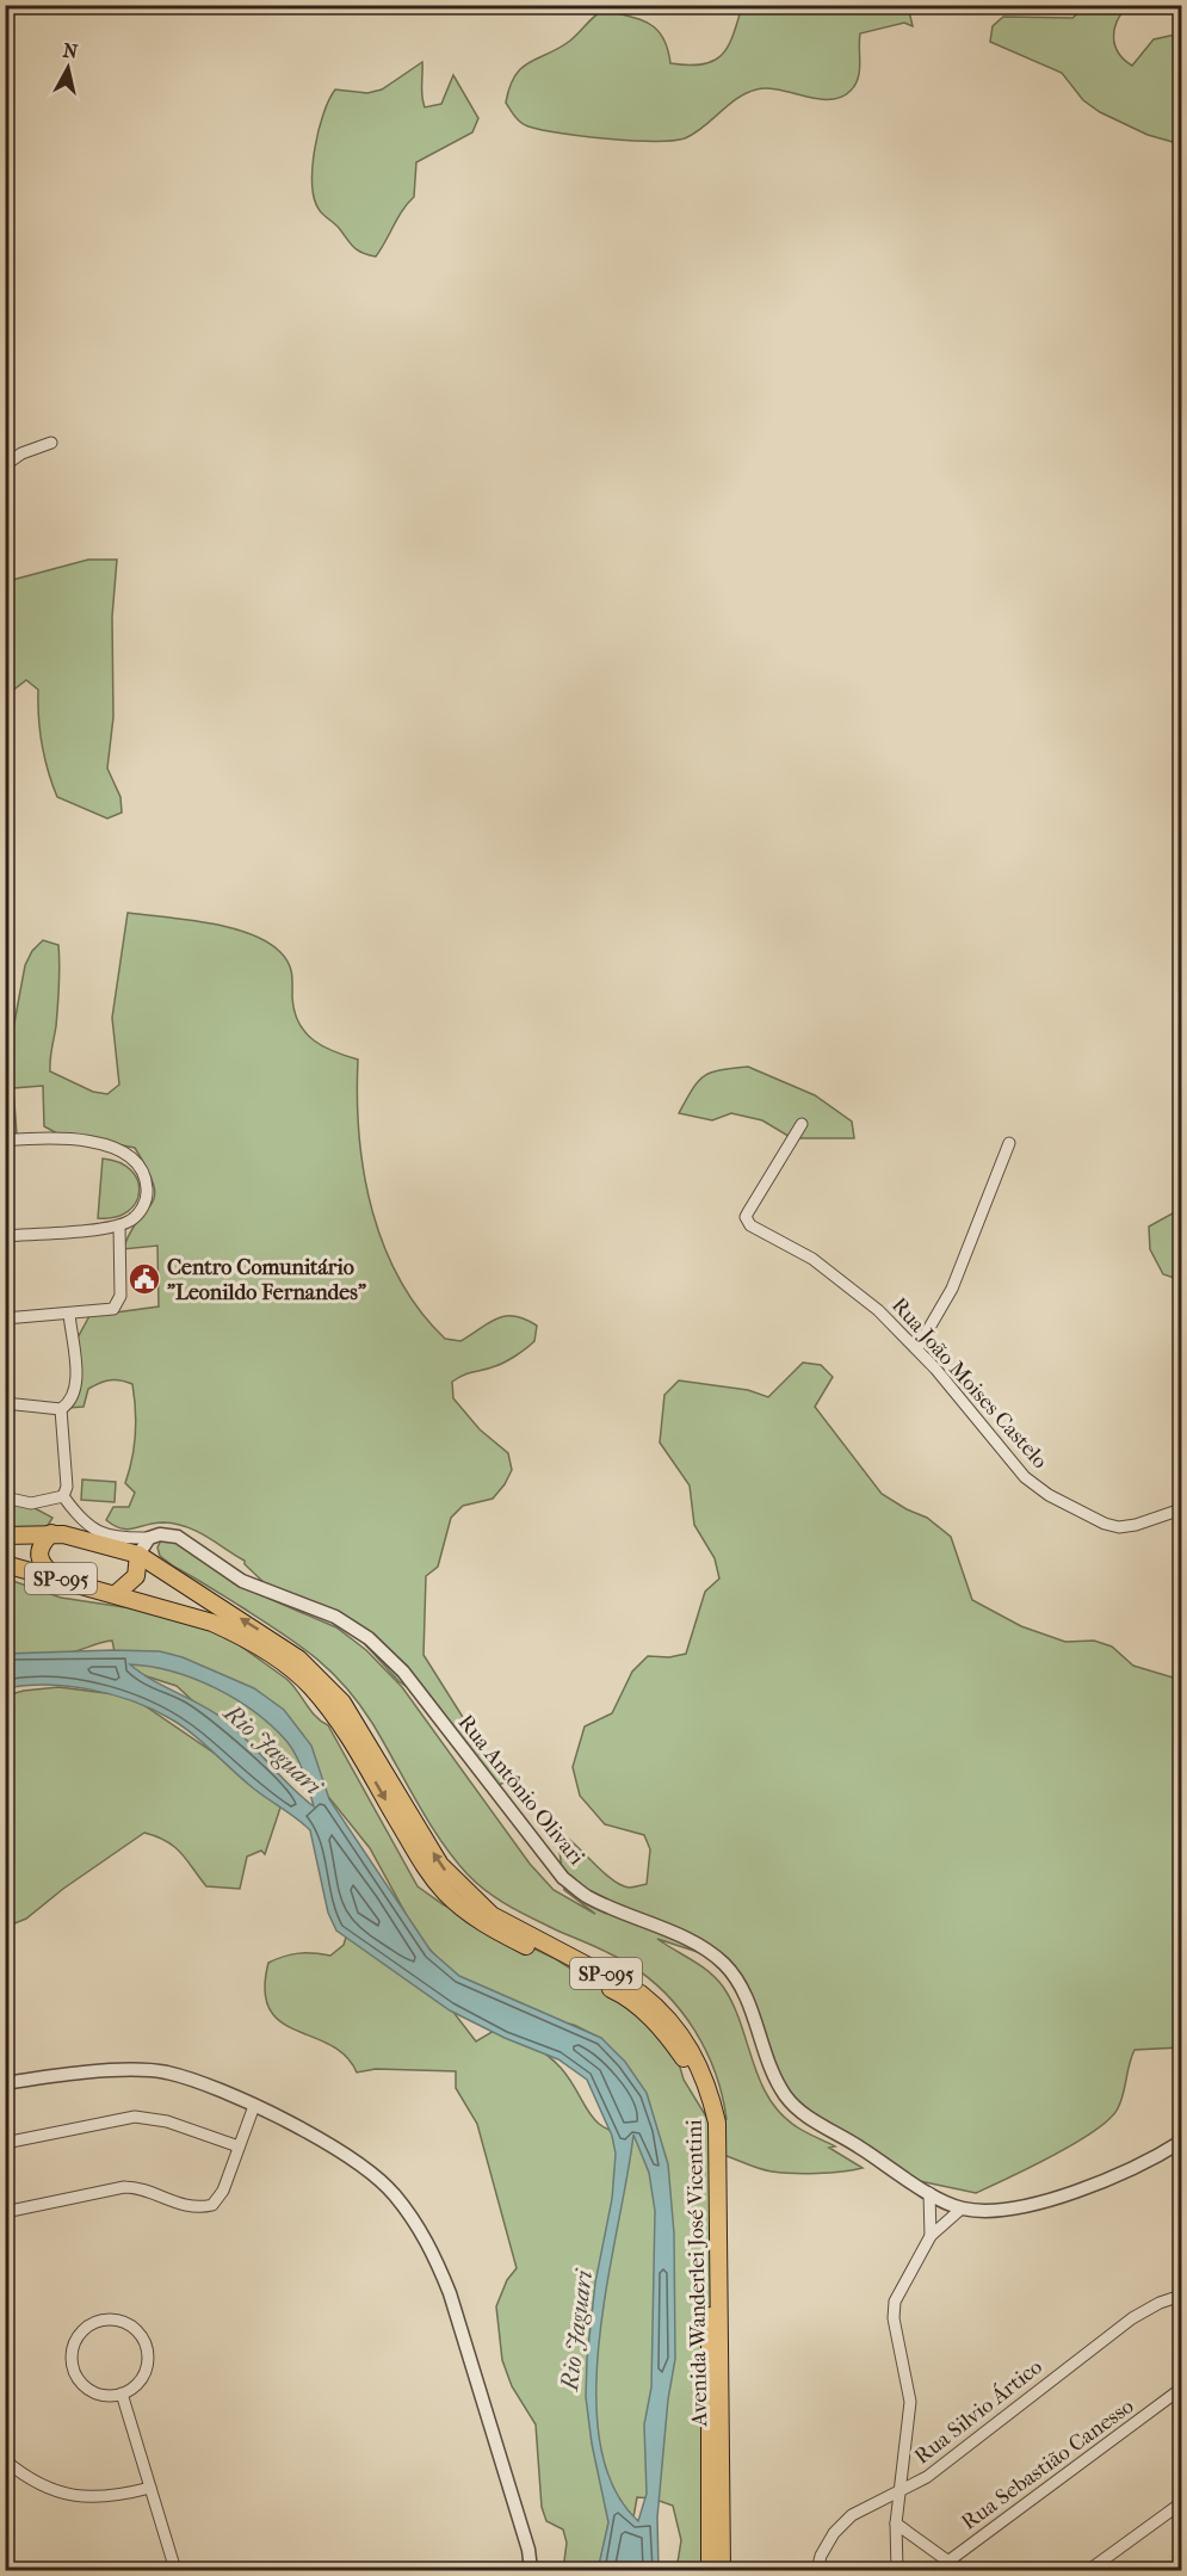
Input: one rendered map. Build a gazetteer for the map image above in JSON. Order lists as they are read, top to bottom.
{
  "streets": {
    "main road": ["SP-095", "Avenida Wanderlei José Vicentini"],
    "street": [
      "Rua João Moises Castelo",
      "Rua Antônio Olivari",
      "Rua Silvio Ártico",
      "Rua Sebastião Canesso"
    ]
  },
  "crossings": [
    ["SP-095", "Avenida Wanderlei José Vicentini"]
  ],
  "water": ["Rio Jaguari"],
  "places": {
    "public building": ["Centro Comunitário \"Leonildo Fernandes\""]
  },
  "north": "top"
}
